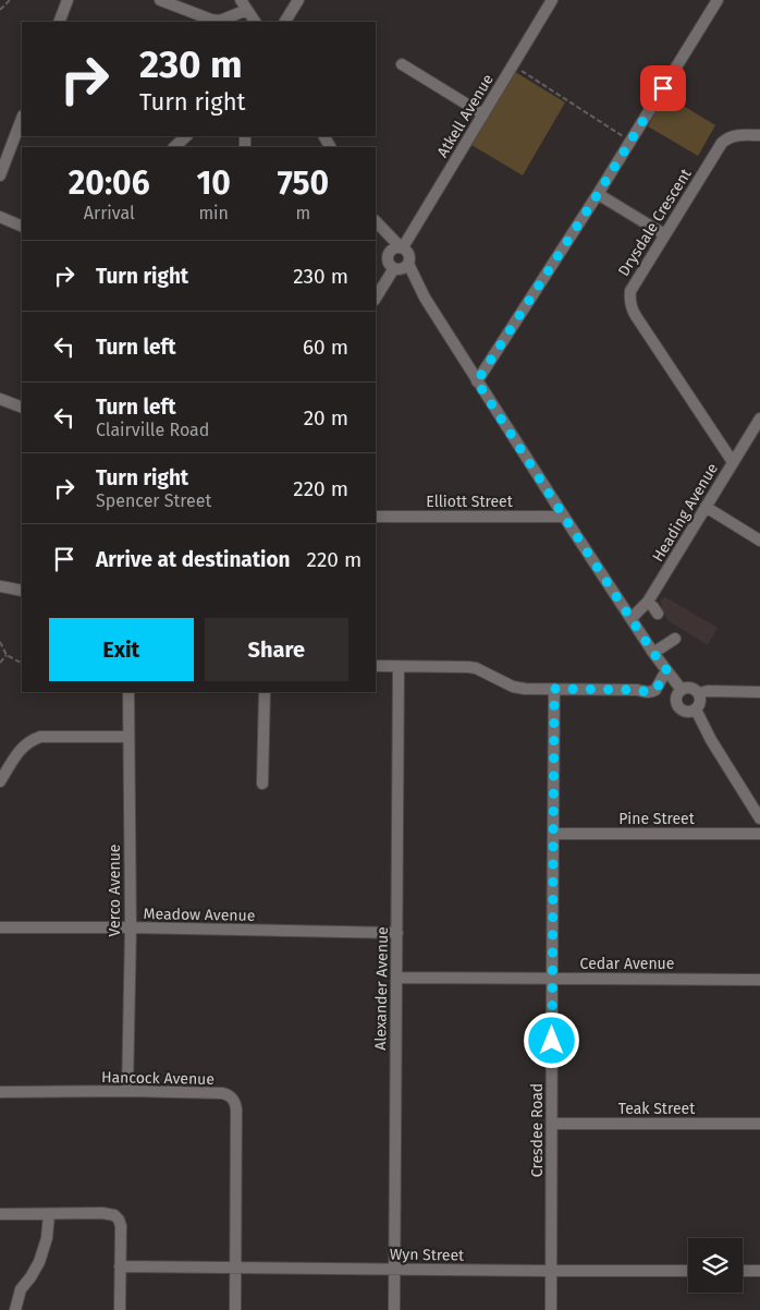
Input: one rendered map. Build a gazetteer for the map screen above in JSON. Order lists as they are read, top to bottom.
{
  "streets": {
    "street": [
      "Atkell Avenue",
      "Drysdale Crescent",
      "Elliott Street",
      "Heading Avenue",
      "Pine Street",
      "Verco Avenue",
      "Meadow Avenue",
      "Cedar Avenue",
      "Alexander Avenue",
      "Hancock Avenue",
      "Teak Street",
      "Cresdee Road",
      "Wyn Street"
    ]
  },
  "crossings": [
    ["Drysdale Crescent", "Heading Avenue"],
    ["Pine Street", "Cresdee Road"],
    ["Verco Avenue", "Meadow Avenue"],
    ["Verco Avenue", "Hancock Avenue"],
    ["Meadow Avenue", "Alexander Avenue"],
    ["Cedar Avenue", "Alexander Avenue"],
    ["Cedar Avenue", "Cresdee Road"],
    ["Alexander Avenue", "Wyn Street"],
    ["Hancock Avenue", "Wyn Street"],
    ["Teak Street", "Cresdee Road"],
    ["Cresdee Road", "Wyn Street"]
  ],
  "page": {
    "turn": ["230 m", "Turn right"],
    "eta": [
      "20:06",
      "Arrival",
      "10",
      "min",
      "750",
      "m"
    ],
    "list": [
      {
        "name": "Turn right",
        "value": "230 m"
      },
      {
        "name": "Turn left",
        "value": "60 m"
      },
      {
        "name": "Turn left",
        "note": "Clairville Road",
        "value": "20 m"
      },
      {
        "name": "Turn right",
        "note": "Spencer Street",
        "value": "220 m"
      },
      {
        "name": "Arrive at destination",
        "value": "220 m"
      }
    ],
    "buttons": ["Exit", "Share"]
  }
}
